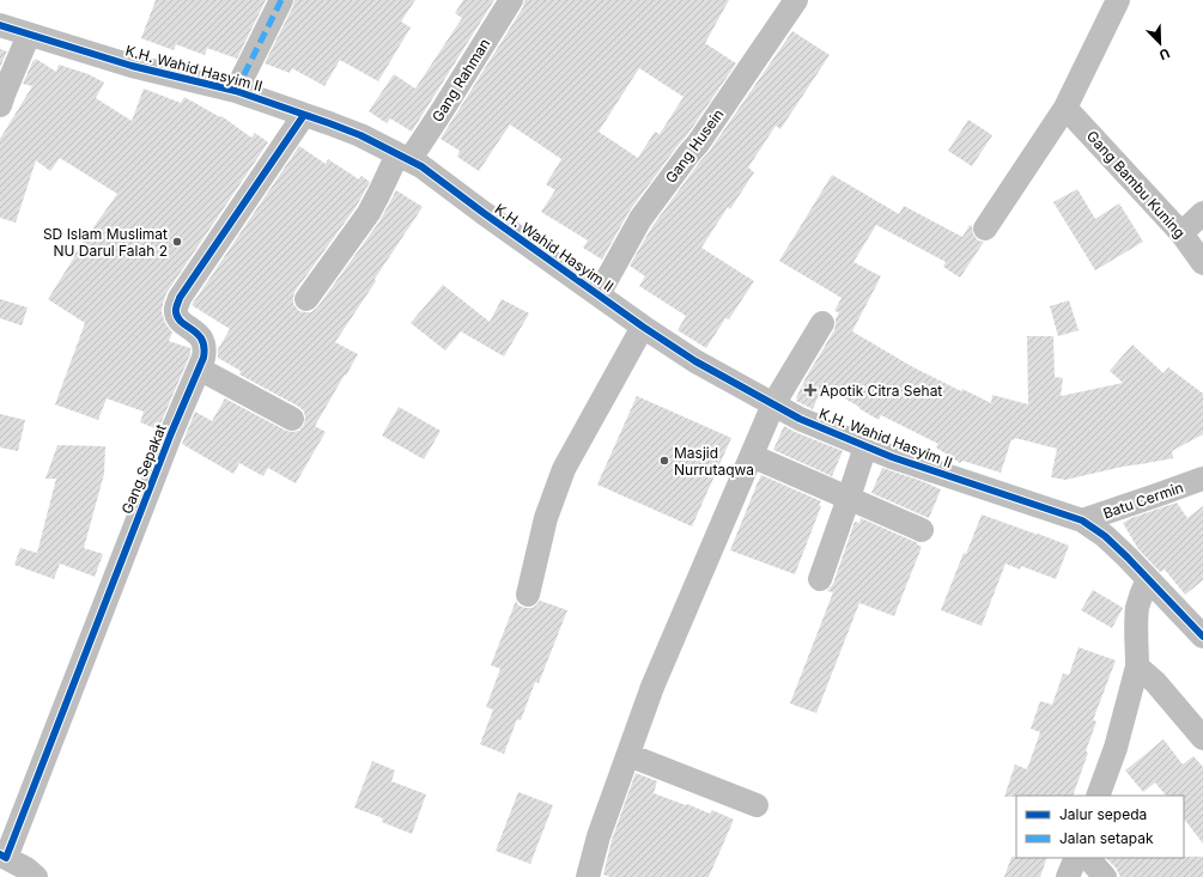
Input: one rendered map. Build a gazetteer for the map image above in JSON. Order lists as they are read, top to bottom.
{
  "streets": {
    "street": [
      "K.H. Wahid Hasyim II",
      "Gang Rahman",
      "Gang Husein",
      "Gang Bambu Kuning",
      "Gang Sepakat",
      "Batu Cermin"
    ]
  },
  "crossings": [
    ["K.H. Wahid Hasyim II", "Gang Rahman"],
    ["K.H. Wahid Hasyim II", "Gang Husein"],
    ["K.H. Wahid Hasyim II", "Gang Sepakat"],
    ["K.H. Wahid Hasyim II", "Batu Cermin"]
  ],
  "places": {
    "other": ["SD Islam Muslimat NU Darul Falah 2", "Masjid Nurrutaqwa"],
    "health": ["Apotik Citra Sehat"]
  },
  "legend": ["Jalur sepeda", "Jalan setapak"],
  "north": "bottom right"
}
